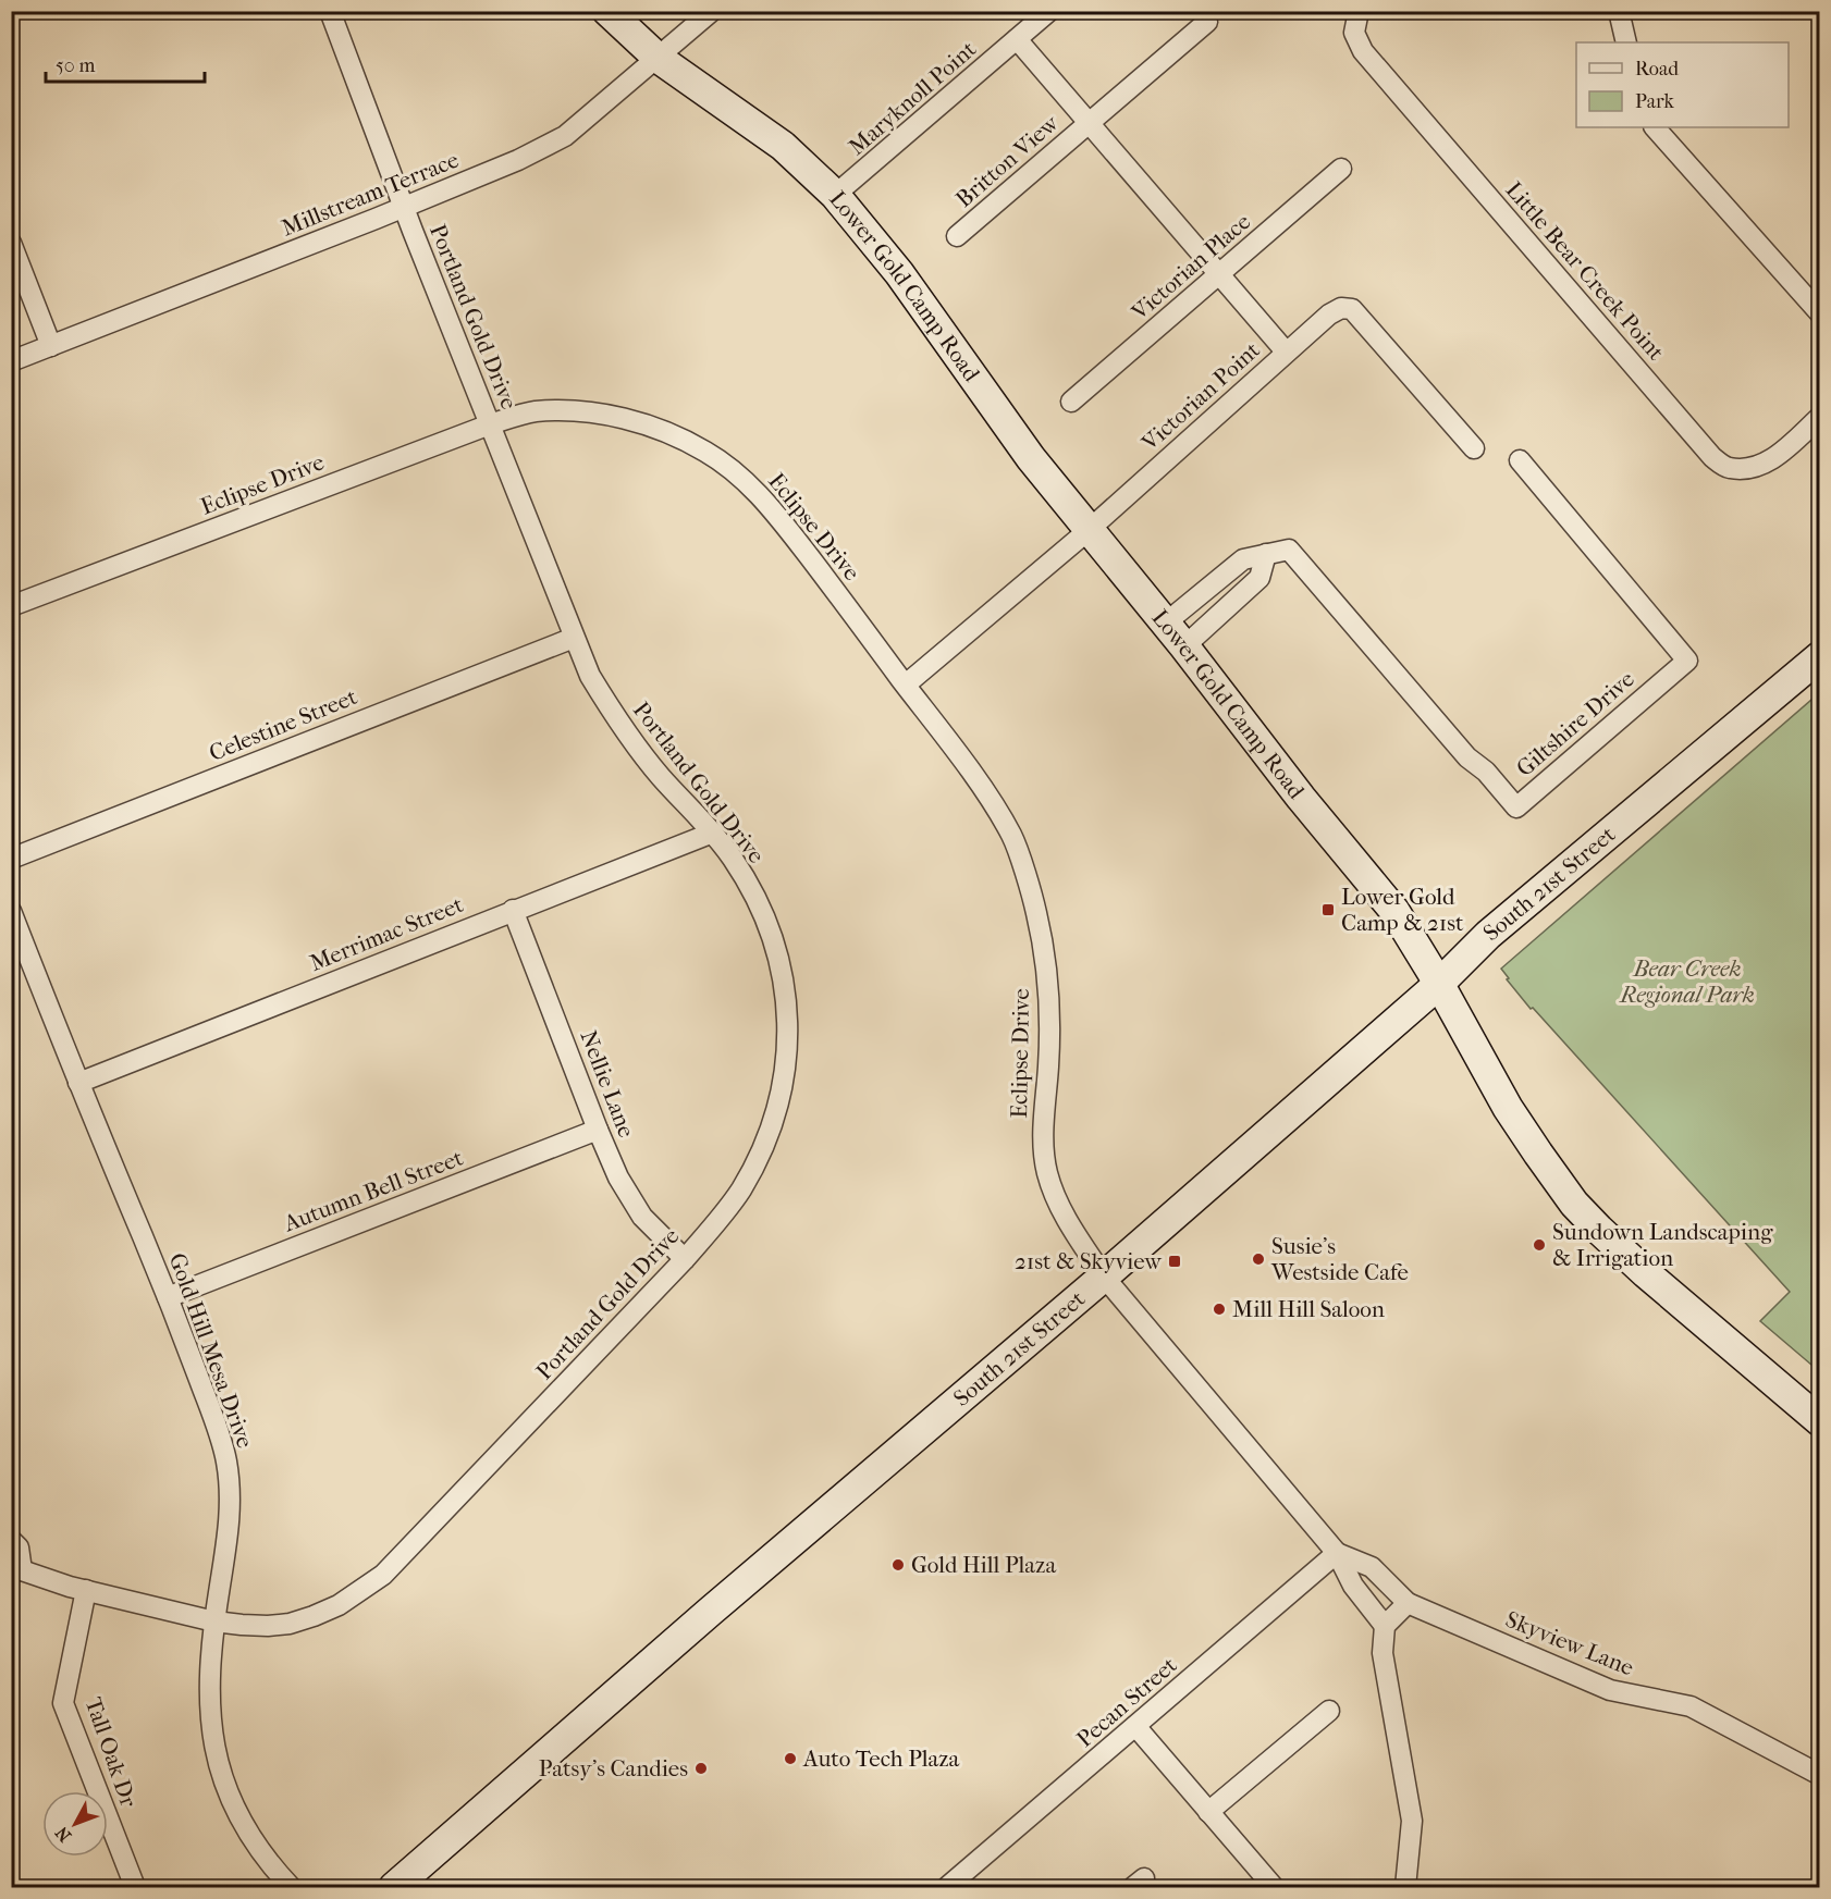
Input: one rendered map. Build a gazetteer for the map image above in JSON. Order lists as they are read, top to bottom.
{
  "streets": {
    "street": [
      "Maryknoll Point",
      "Britton View",
      "Millstream Terrace",
      "Victorian Place",
      "Little Bear Creek Point",
      "Lower Gold Camp Road",
      "Portland Gold Drive",
      "Victorian Point",
      "Eclipse Drive",
      "Giltshire Drive",
      "Celestine Street",
      "South 21st Street",
      "Merrimac Street",
      "Nellie Lane",
      "Autumn Bell Street",
      "Gold Hill Mesa Drive",
      "Skyview Lane",
      "Pecan Street",
      "Tall Oak Dr"
    ]
  },
  "crossings": [
    ["Maryknoll Point", "Britton View"],
    ["Maryknoll Point", "Lower Gold Camp Road"],
    ["Britton View", "Victorian Place"],
    ["Britton View", "Victorian Point"],
    ["Millstream Terrace", "Lower Gold Camp Road"],
    ["Millstream Terrace", "Portland Gold Drive"],
    ["Lower Gold Camp Road", "Victorian Point"],
    ["Lower Gold Camp Road", "Giltshire Drive"],
    ["Lower Gold Camp Road", "South 21st Street"],
    ["Portland Gold Drive", "Eclipse Drive"],
    ["Portland Gold Drive", "Celestine Street"],
    ["Portland Gold Drive", "Merrimac Street"],
    ["Portland Gold Drive", "Nellie Lane"],
    ["Portland Gold Drive", "Gold Hill Mesa Drive"],
    ["Portland Gold Drive", "Tall Oak Dr"],
    ["Victorian Point", "Eclipse Drive"],
    ["Eclipse Drive", "South 21st Street"],
    ["Eclipse Drive", "Skyview Lane"],
    ["South 21st Street", "Skyview Lane"],
    ["Merrimac Street", "Nellie Lane"],
    ["Merrimac Street", "Gold Hill Mesa Drive"],
    ["Nellie Lane", "Autumn Bell Street"],
    ["Autumn Bell Street", "Gold Hill Mesa Drive"],
    ["Skyview Lane", "Pecan Street"]
  ],
  "parks": ["Bear Creek Regional Park"],
  "places": {
    "transit": ["Lower Gold Camp & 21st", "21st & Skyview"],
    "other": [
      "Sundown Landscaping & Irrigation",
      "Susie's Westside Cafe",
      "Mill Hill Saloon",
      "Gold Hill Plaza",
      "Auto Tech Plaza",
      "Patsy's Candies"
    ]
  },
  "legend": ["Road", "Park"],
  "scale_bar": "50 m",
  "north": "bottom left"
}
